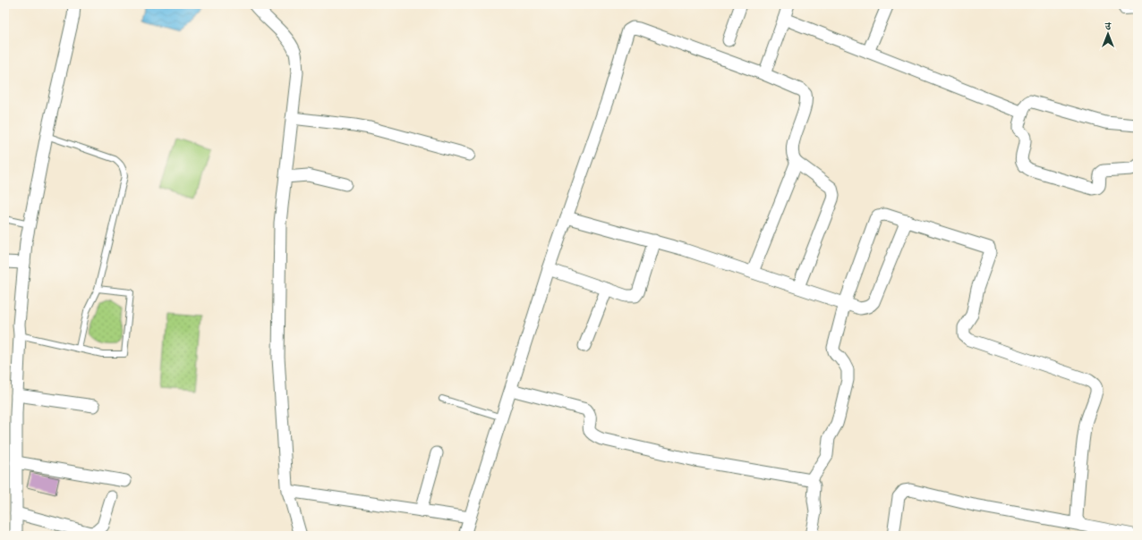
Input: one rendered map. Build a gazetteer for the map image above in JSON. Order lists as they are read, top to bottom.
{
  "north": "top"
}
